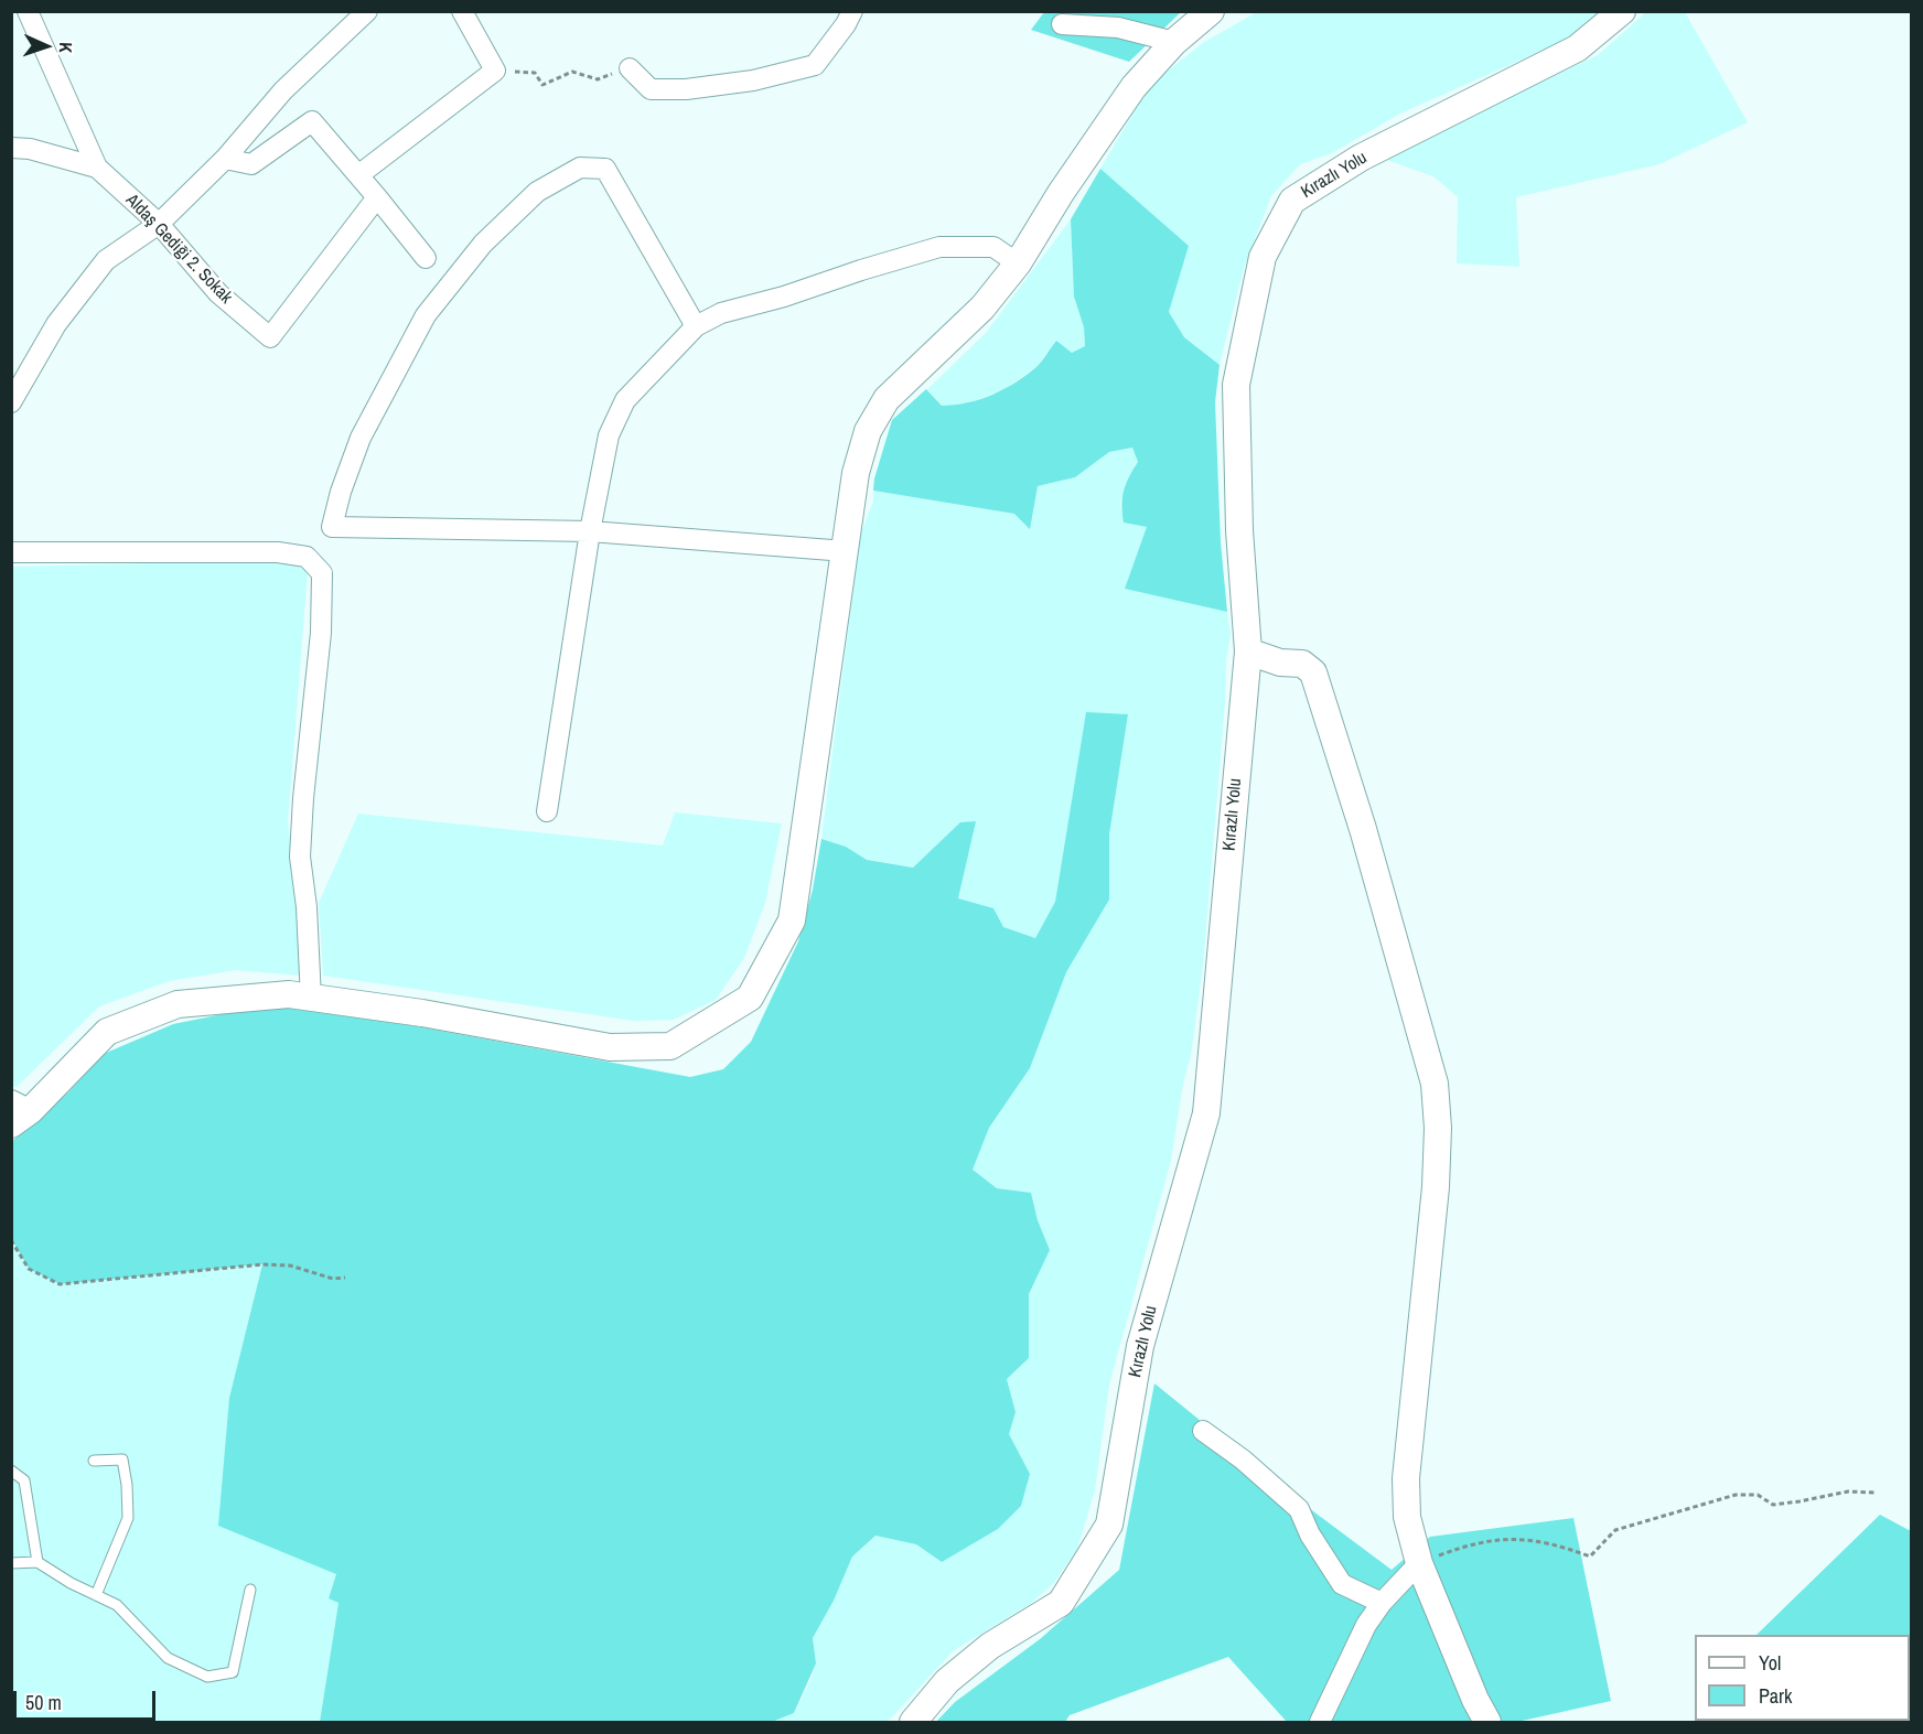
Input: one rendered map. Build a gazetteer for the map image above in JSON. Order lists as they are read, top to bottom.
{
  "streets": {
    "street": ["Kırazlı Yolu", "Aldaş Gediği 2. Sokak"]
  },
  "legend": ["Yol", "Park"],
  "scale_bar": "50 m",
  "north": "right"
}
